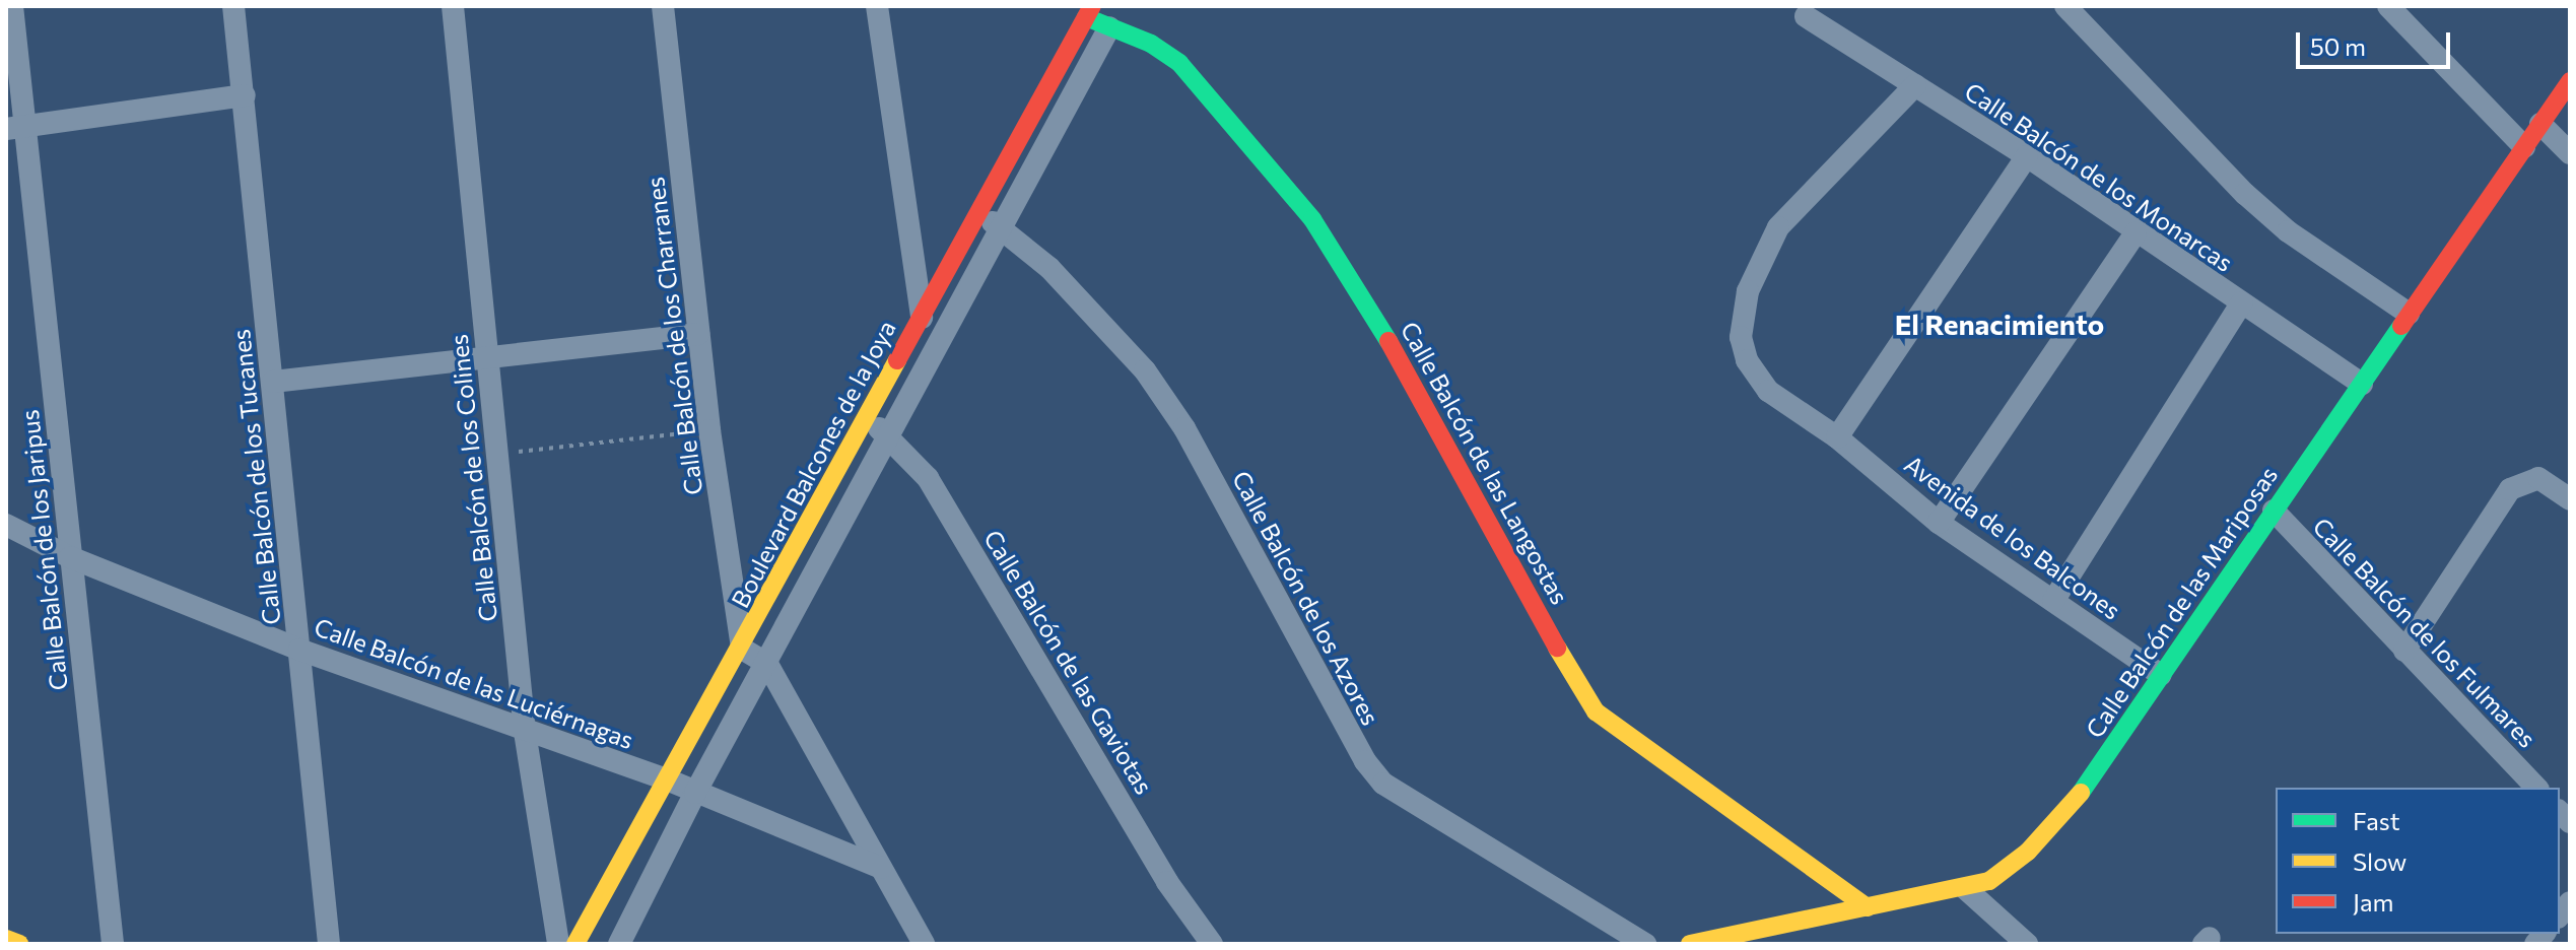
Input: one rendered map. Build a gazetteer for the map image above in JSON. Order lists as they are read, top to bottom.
{
  "streets": {
    "street": [
      "Calle Balcón de los Monarcas",
      "Calle Balcón de los Charranes",
      "Calle Balcón de las Langostas",
      "Boulevard Balcones de la Joya",
      "Calle Balcón de los Tucanes",
      "Calle Balcón de los Colines",
      "Avenida de los Balcones",
      "Calle Balcón de los Jaripus",
      "Calle Balcón de los Azores",
      "Calle Balcón de las Mariposas",
      "Calle Balcón de los Fulmares",
      "Calle Balcón de las Gaviotas",
      "Calle Balcón de las Luciérnagas"
    ]
  },
  "crossings": [
    ["Calle Balcón de los Monarcas", "Avenida de los Balcones"],
    ["Calle Balcón de los Monarcas", "Calle Balcón de las Mariposas"],
    ["Calle Balcón de los Charranes", "Boulevard Balcones de la Joya"],
    ["Calle Balcón de las Langostas", "Boulevard Balcones de la Joya"],
    ["Calle Balcón de las Langostas", "Calle Balcón de las Mariposas"],
    ["Boulevard Balcones de la Joya", "Calle Balcón de los Azores"],
    ["Boulevard Balcones de la Joya", "Calle Balcón de las Gaviotas"],
    ["Boulevard Balcones de la Joya", "Calle Balcón de las Luciérnagas"],
    ["Calle Balcón de los Tucanes", "Calle Balcón de las Luciérnagas"],
    ["Calle Balcón de los Colines", "Calle Balcón de las Luciérnagas"],
    ["Avenida de los Balcones", "Calle Balcón de las Mariposas"],
    ["Calle Balcón de los Jaripus", "Calle Balcón de las Luciérnagas"],
    ["Calle Balcón de las Mariposas", "Calle Balcón de los Fulmares"]
  ],
  "districts": ["El Renacimiento"],
  "legend": ["Fast", "Slow", "Jam"],
  "scale_bar": "50 m"
}
